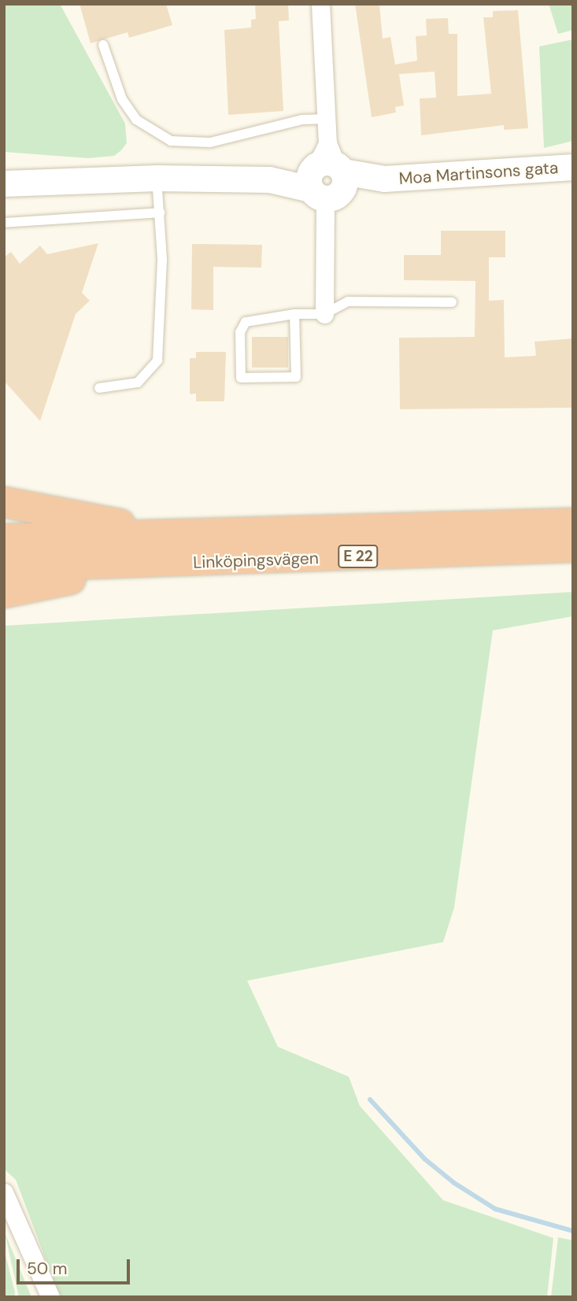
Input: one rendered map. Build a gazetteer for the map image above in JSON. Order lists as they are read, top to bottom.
{
  "streets": {
    "highway": ["E 22", "Linköpingsvägen"],
    "street": ["Moa Martinsons gata"]
  },
  "scale_bar": "50 m"
}
